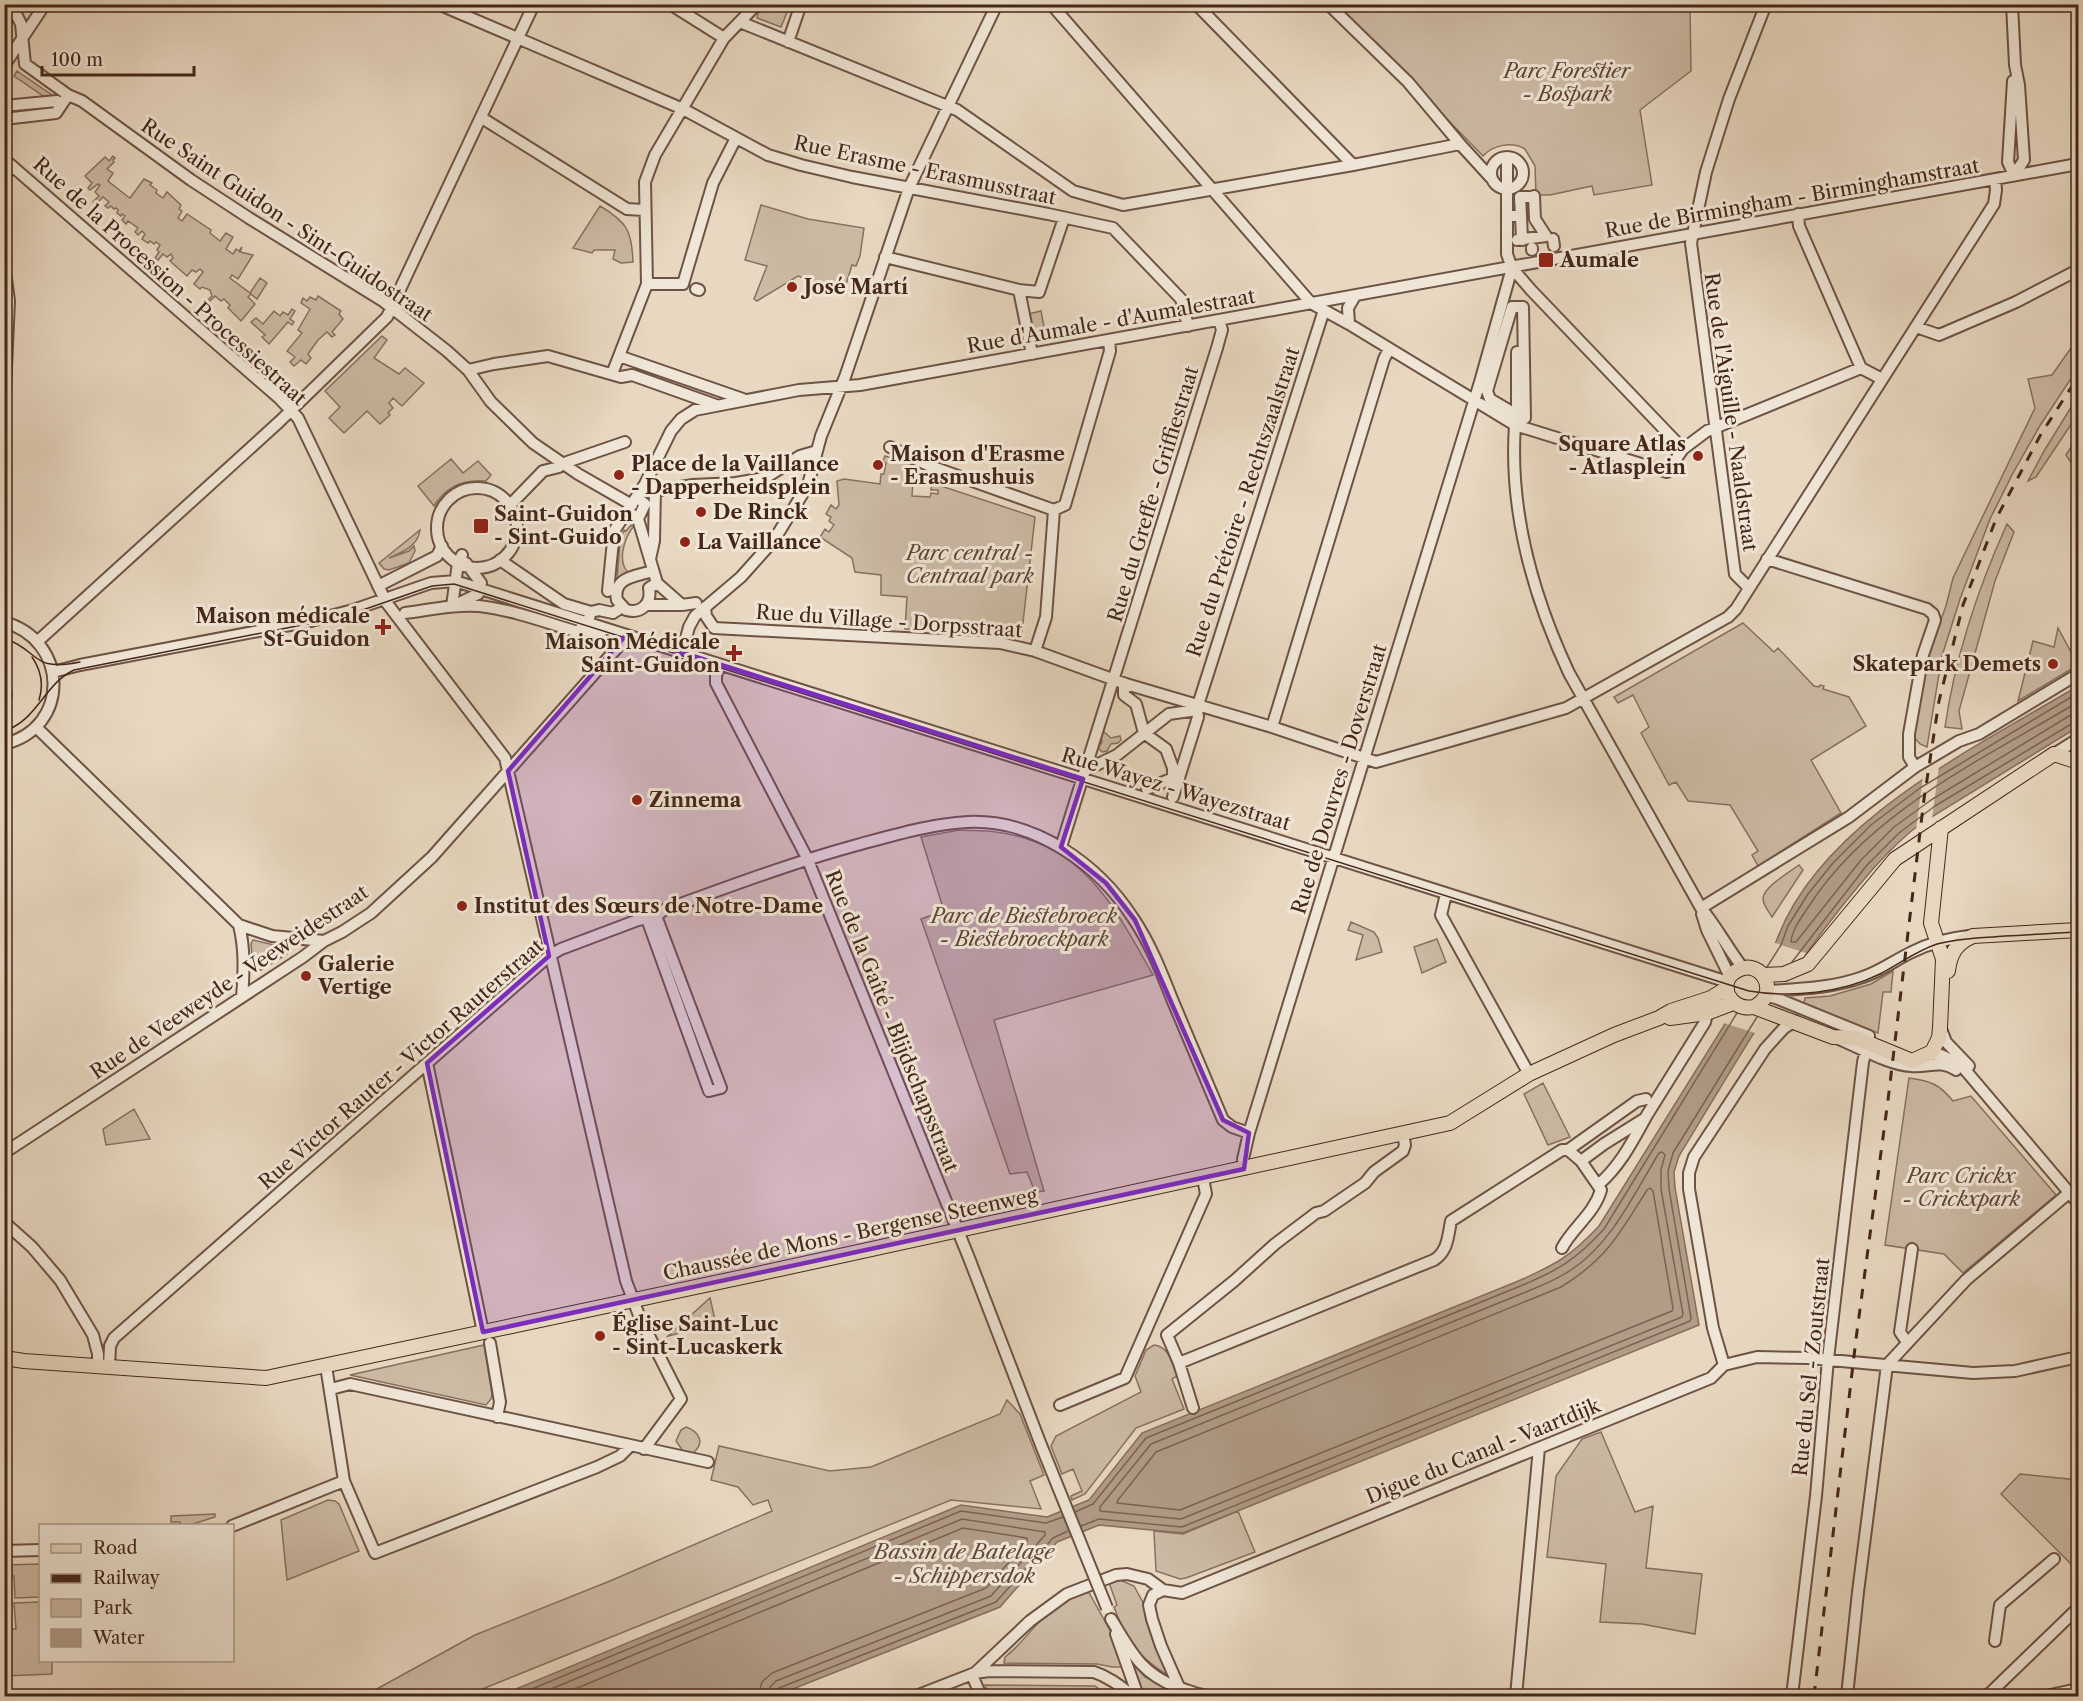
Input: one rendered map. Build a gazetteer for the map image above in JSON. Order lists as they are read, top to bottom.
{
  "streets": {
    "main road": ["Chaussée de Mons - Bergense Steenweg"],
    "street": [
      "Rue Erasme - Erasmusstraat",
      "Rue de Birmingham - Birminghamstraat",
      "Rue Saint Guidon - Sint-Guidostraat",
      "Rue de la Procession - Processiestraat",
      "Rue d'Aumale - d'Aumalestraat",
      "Rue de l'Aiguille - Naaldstraat",
      "Rue du Greffe - Griffiestraat",
      "Rue du Prétoire - Rechtszaalstraat",
      "Rue du Village - Dorpsstraat",
      "Rue de Douvres - Doverstraat",
      "Rue Wayez - Wayezstraat",
      "Rue de Veeweyde - Veeweidestraat",
      "Rue de la Gaîté - Blijdschapsstraat",
      "Rue Victor Rauter - Victor Rauterstraat",
      "Rue du Sel - Zoutstraat",
      "Digue du Canal - Vaartdijk"
    ]
  },
  "crossings": [
    ["Rue Erasme - Erasmusstraat", "Rue d'Aumale - d'Aumalestraat"],
    ["Rue de Birmingham - Birminghamstraat", "Rue d'Aumale - d'Aumalestraat"],
    ["Rue de Birmingham - Birminghamstraat", "Rue de l'Aiguille - Naaldstraat"],
    ["Rue de Birmingham - Birminghamstraat", "Rue du Village - Dorpsstraat"],
    ["Rue de Birmingham - Birminghamstraat", "Rue de Douvres - Doverstraat"],
    ["Rue de la Procession - Processiestraat", "Rue de Veeweyde - Veeweidestraat"],
    ["Rue de la Procession - Processiestraat", "Rue Victor Rauter - Victor Rauterstraat"],
    ["Rue de la Procession - Processiestraat", "Chaussée de Mons - Bergense Steenweg"],
    ["Rue d'Aumale - d'Aumalestraat", "Rue du Greffe - Griffiestraat"],
    ["Rue d'Aumale - d'Aumalestraat", "Rue de Douvres - Doverstraat"],
    ["Rue de l'Aiguille - Naaldstraat", "Rue du Village - Dorpsstraat"],
    ["Rue du Greffe - Griffiestraat", "Rue du Village - Dorpsstraat"],
    ["Rue du Greffe - Griffiestraat", "Rue Wayez - Wayezstraat"],
    ["Rue du Greffe - Griffiestraat", "Rue Victor Rauter - Victor Rauterstraat"],
    ["Rue du Prétoire - Rechtszaalstraat", "Rue du Village - Dorpsstraat"],
    ["Rue du Village - Dorpsstraat", "Rue de Douvres - Doverstraat"],
    ["Rue de Douvres - Doverstraat", "Rue Wayez - Wayezstraat"],
    ["Rue de Douvres - Doverstraat", "Rue Victor Rauter - Victor Rauterstraat"],
    ["Rue de Douvres - Doverstraat", "Chaussée de Mons - Bergense Steenweg"],
    ["Rue Wayez - Wayezstraat", "Rue de la Gaîté - Blijdschapsstraat"],
    ["Rue Wayez - Wayezstraat", "Chaussée de Mons - Bergense Steenweg"],
    ["Rue de la Gaîté - Blijdschapsstraat", "Rue Victor Rauter - Victor Rauterstraat"],
    ["Rue de la Gaîté - Blijdschapsstraat", "Chaussée de Mons - Bergense Steenweg"],
    ["Rue Victor Rauter - Victor Rauterstraat", "Chaussée de Mons - Bergense Steenweg"]
  ],
  "water": ["Bassin de Batelage - Schippersdok"],
  "parks": [
    "Parc Forestier - Bospark",
    "Parc central - Centraal park",
    "Parc de Biestebroeck - Biestebroeckpark",
    "Parc Crickx - Crickxpark"
  ],
  "places": {
    "transit": ["Aumale", "Saint-Guidon - Sint-Guido"],
    "other": [
      "José Martí",
      "Square Atlas - Atlasplein",
      "Maison d'Erasme - Erasmushuis",
      "Place de la Vaillance - Dapperheidsplein",
      "De Rinck",
      "La Vaillance",
      "Skatepark Demets",
      "Zinnema",
      "Institut des Sœurs de Notre-Dame",
      "Galerie Vertige",
      "Église Saint-Luc - Sint-Lucaskerk"
    ],
    "health": ["Maison médicale St-Guidon", "Maison Médicale Saint-Guidon"]
  },
  "legend": [
    "Road",
    "Railway",
    "Park",
    "Water"
  ],
  "scale_bar": "100 m"
}
